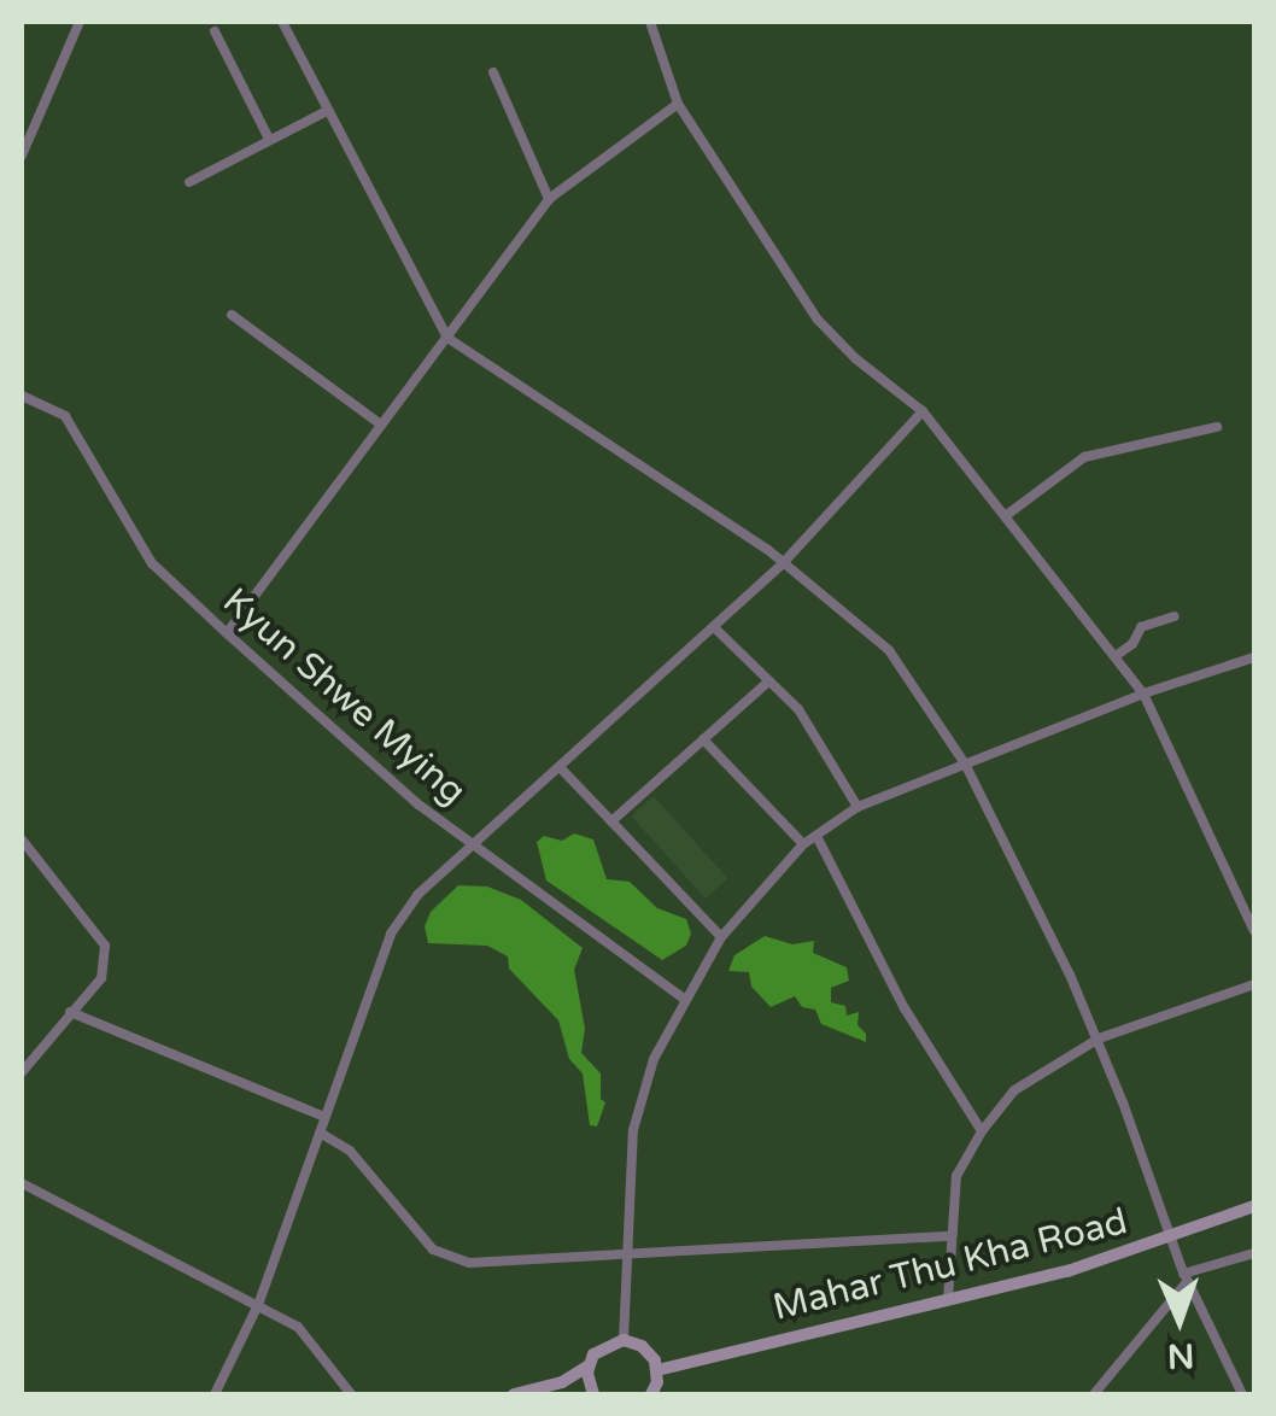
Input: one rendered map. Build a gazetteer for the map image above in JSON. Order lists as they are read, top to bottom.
{
  "streets": {
    "main road": ["Mahar Thu Kha Road"],
    "street": ["Kyun Shwe Mying"]
  },
  "north": "bottom"
}
